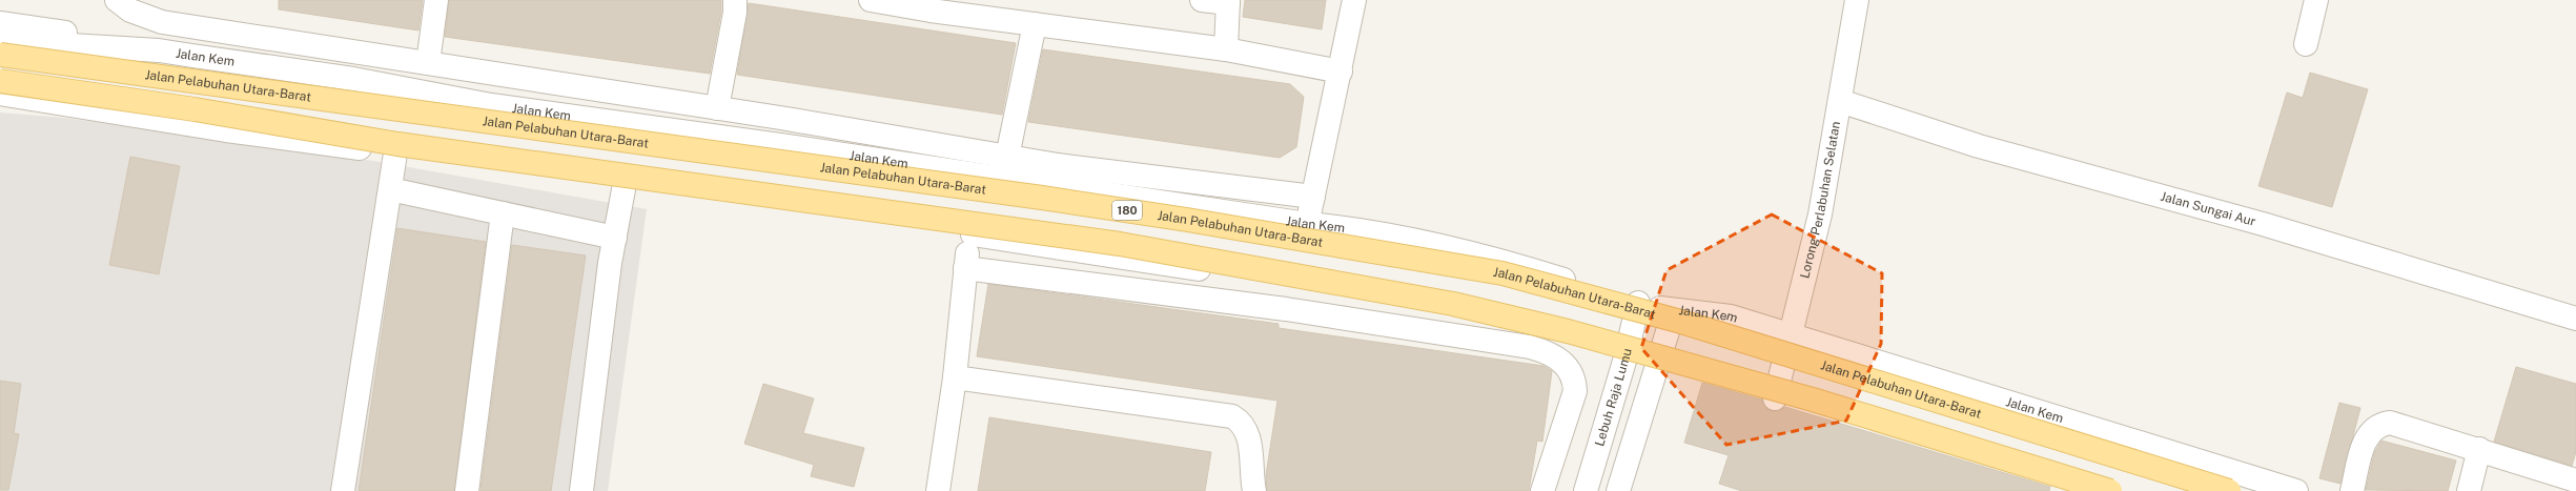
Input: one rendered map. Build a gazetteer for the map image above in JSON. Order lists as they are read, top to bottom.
{
  "streets": {
    "main road": ["Jalan Pelabuhan Utara-Barat", "180"],
    "street": [
      "Jalan Kem",
      "Lorong Perlabuhan Selatan",
      "Jalan Sungai Aur",
      "Lebuh Raja Lumu"
    ]
  },
  "crossings": [
    ["Jalan Kem", "Lorong Perlabuhan Selatan"],
    ["Jalan Kem", "Lebuh Raja Lumu"],
    ["Lorong Perlabuhan Selatan", "Jalan Sungai Aur"]
  ]
}
